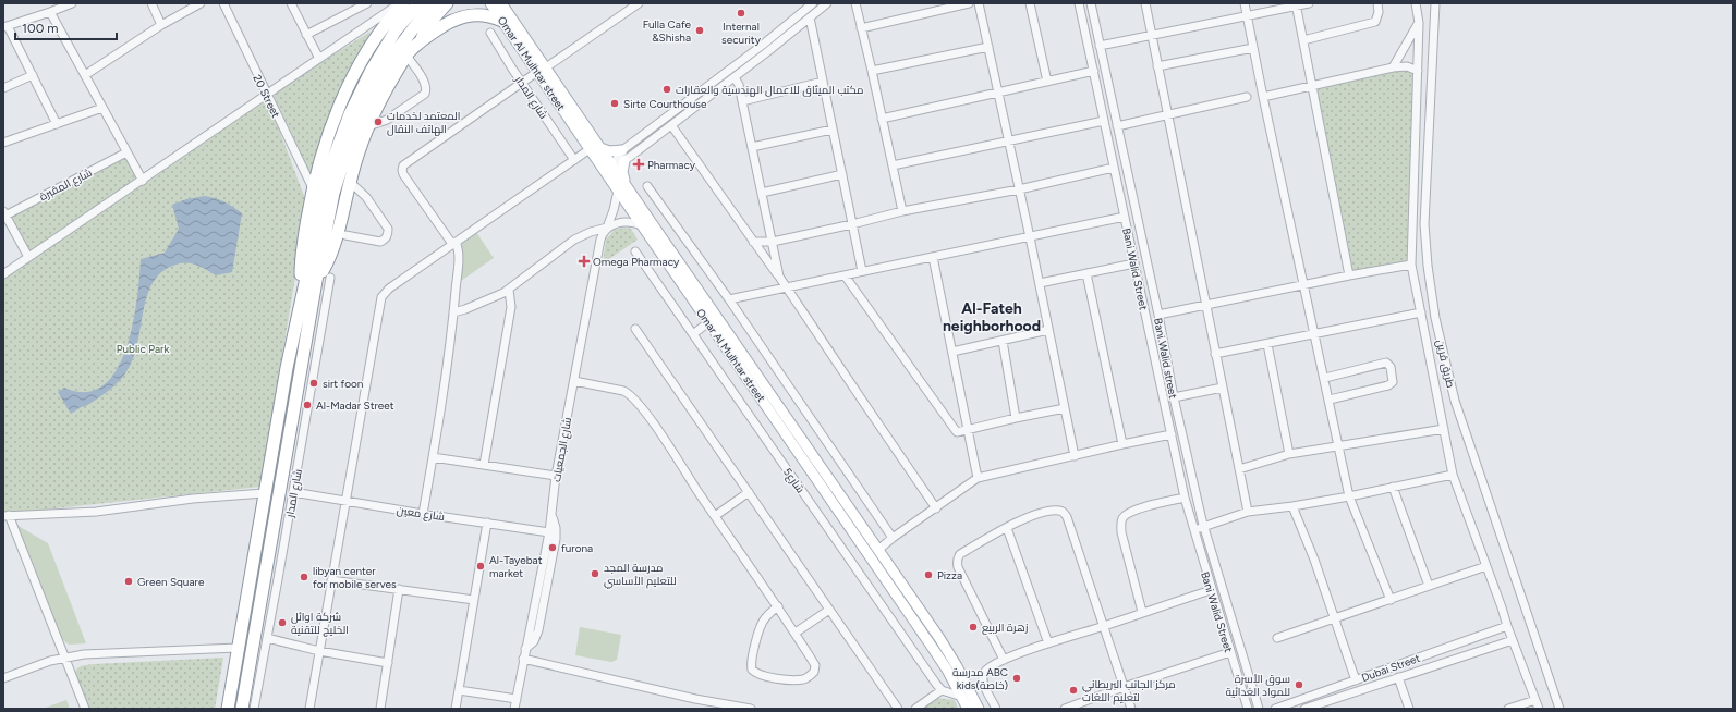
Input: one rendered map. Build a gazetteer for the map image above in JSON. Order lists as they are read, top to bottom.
{
  "streets": {
    "main road": ["Omar Al Mulhtar street"],
    "street": [
      "20 Street",
      "شارع المدار",
      "شارع المقبرة",
      "Bani Walid Street",
      "Bani Walid street",
      "طريق قرين",
      "شارع الجمعيات",
      "شارع5",
      "شارع معين",
      "Dubai Street"
    ]
  },
  "crossings": [
    ["Omar Al Mulhtar street", "شارع الجمعيات"],
    ["شارع المدار", "شارع معين"],
    ["شارع الجمعيات", "شارع معين"]
  ],
  "districts": ["Al-Fateh neighborhood"],
  "parks": ["Public Park"],
  "places": {
    "other": [
      "Internal security",
      "Fulla Cafe &Shisha",
      "مكتب الميثاق للاعمال الهندسية والعقارات",
      "Sirte Courthouse",
      "المعتمد لخدمات الهاتف النقال",
      "sirt foon",
      "Al-Madar Street",
      "furona",
      "Al-Tayebat market",
      "مدرسة المجد للتعليم الأساسي",
      "Pizza",
      "libyan center for mobile serves",
      "Green Square",
      "شركة اوائل الخليج للتقنية",
      "زهرة الربيع",
      "مدرسة ABC kids(خاصة)",
      "سوق الأسرة للمواد الغدائية",
      "مركز الجانب البريطاني لتعليم اللغات"
    ],
    "health": ["Pharmacy", "Omega Pharmacy"]
  },
  "scale_bar": "100 m"
}
